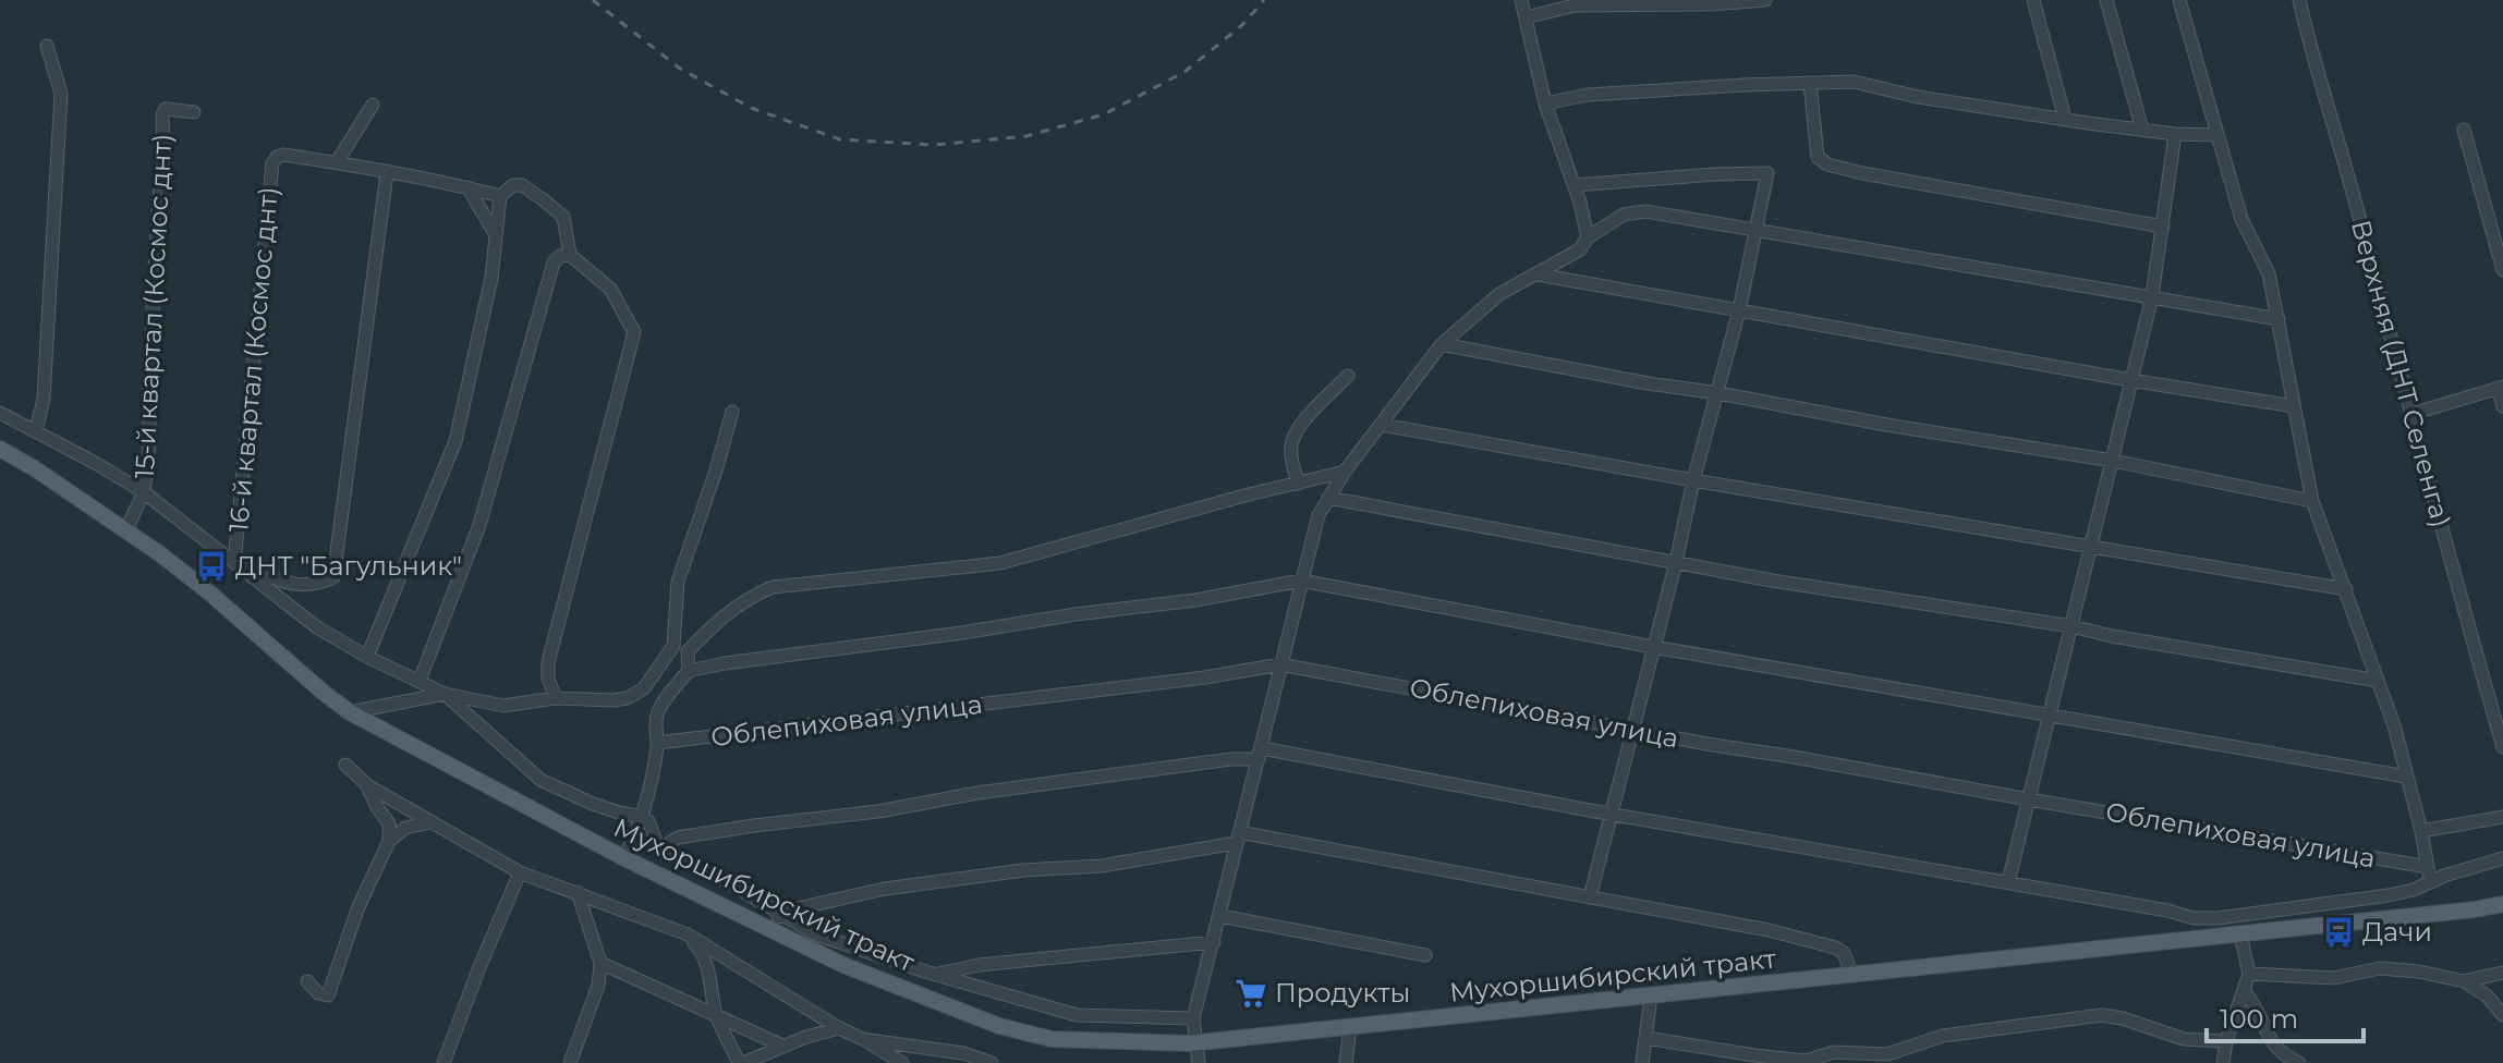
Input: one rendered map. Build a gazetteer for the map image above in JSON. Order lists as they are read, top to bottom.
{
  "streets": {
    "main road": ["Мухоршибирский тракт"],
    "street": [
      "15-й квартал (Космос днт)",
      "16-й квартал (Космос днт)",
      "Верхняя (ДНТ Селенга)",
      "Облепиховая улица"
    ]
  },
  "crossings": [
    ["15-й квартал (Космос днт)", "Мухоршибирский тракт"]
  ],
  "places": {
    "bus stop": ["ДНТ \"Багульник\"", "Дачи"],
    "supermarket": ["Продукты"]
  },
  "scale_bar": "100 m"
}
